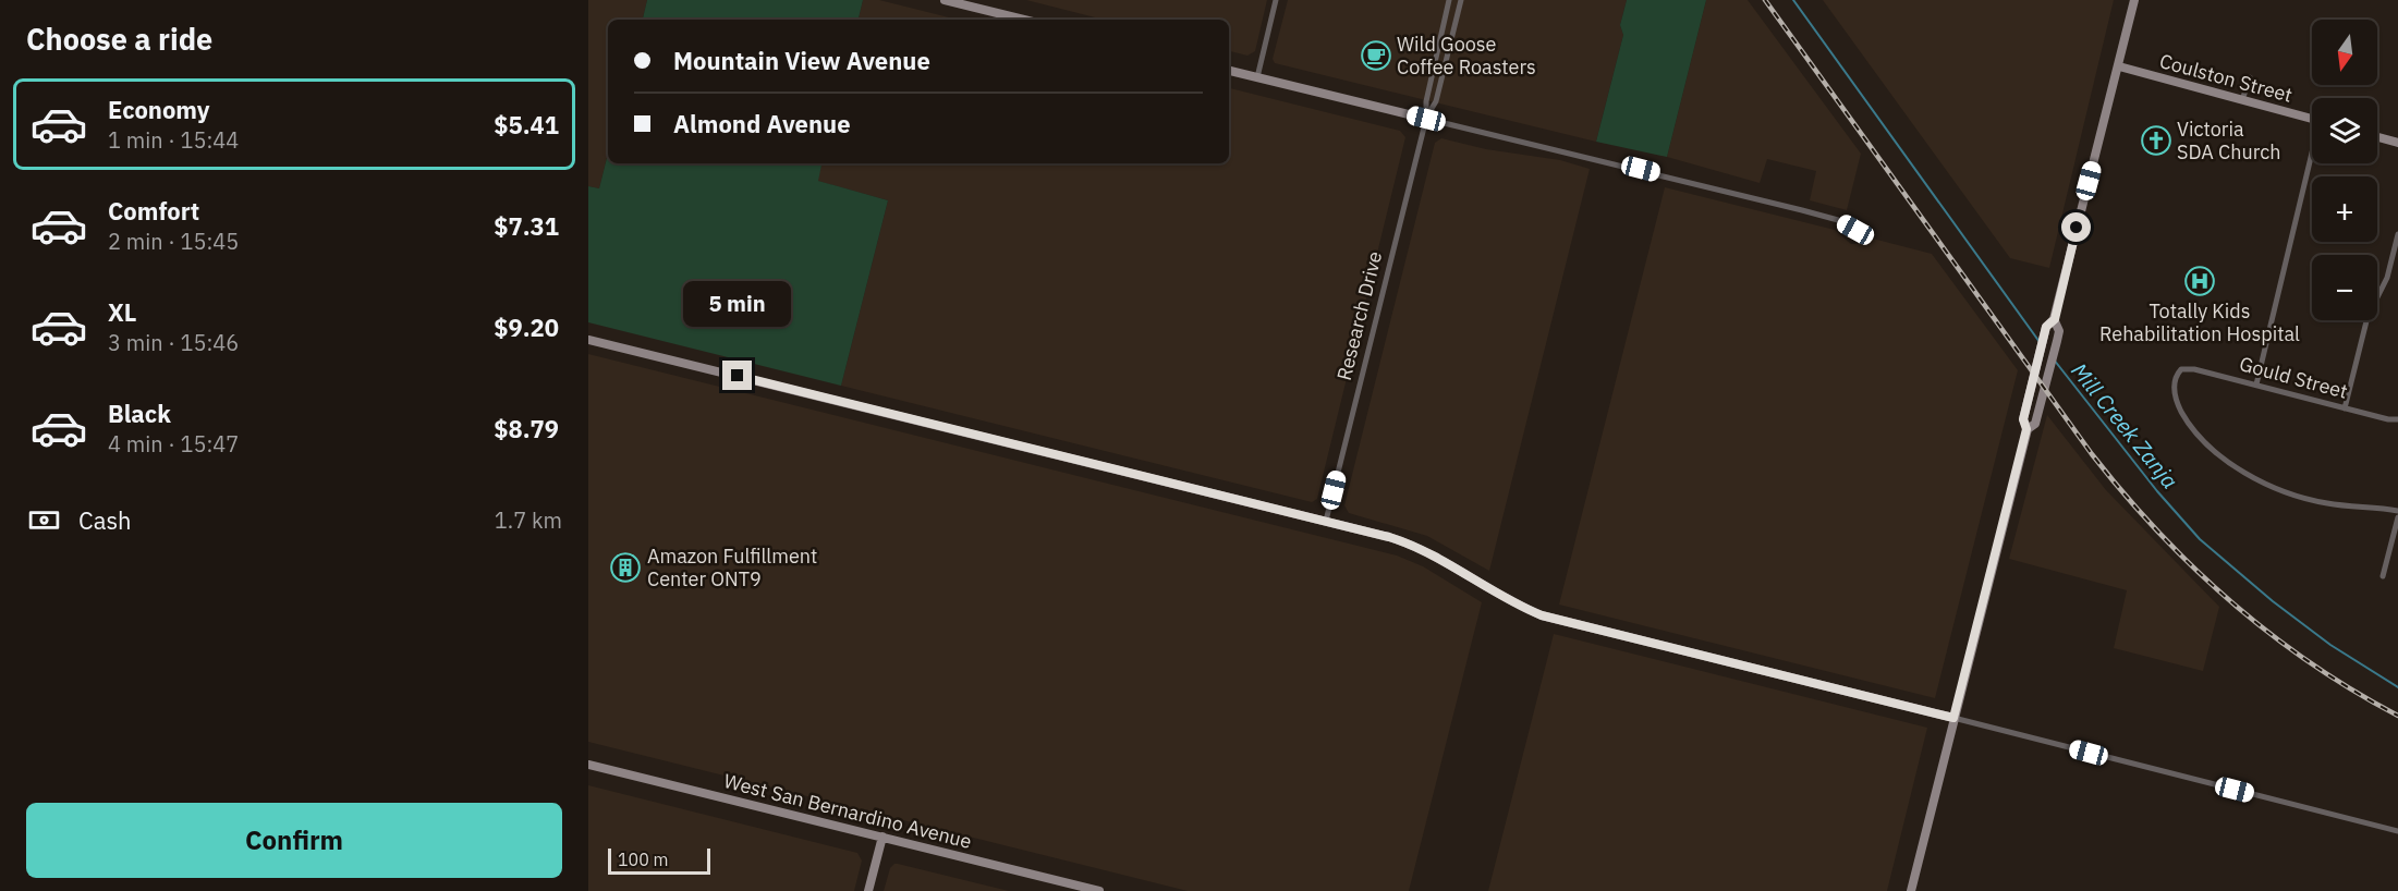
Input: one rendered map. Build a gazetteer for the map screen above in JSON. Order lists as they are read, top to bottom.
{
  "streets": {
    "street": [
      "Coulston Street",
      "Research Drive",
      "Gould Street",
      "West San Bernardino Avenue"
    ]
  },
  "water": ["Mill Creek Zanja"],
  "places": {
    "cafe": ["Wild Goose Coffee Roasters"],
    "church": ["Victoria SDA Church"],
    "hospital": ["Totally Kids Rehabilitation Hospital"],
    "building": ["Amazon Fulfillment Center ONT9"]
  },
  "scale_bar": "100 m",
  "north": "bottom",
  "page": {
    "heading": "Choose a ride",
    "map_buttons": ["+", "−"],
    "banner": ["Mountain View Avenue", "Almond Avenue"],
    "list": [
      {
        "name": "Economy",
        "note": "1 min · 15:44",
        "value": "$5.41"
      },
      {
        "name": "Comfort",
        "note": "2 min · 15:45",
        "value": "$7.31"
      },
      {
        "name": "XL",
        "note": "3 min · 15:46",
        "value": "$9.20"
      },
      {
        "name": "Black",
        "note": "4 min · 15:47",
        "value": "$8.79"
      }
    ],
    "bubble": "5 min",
    "pay": ["Cash", "1.7 km"],
    "buttons": "Confirm",
    "scale": "100 m"
  }
}
